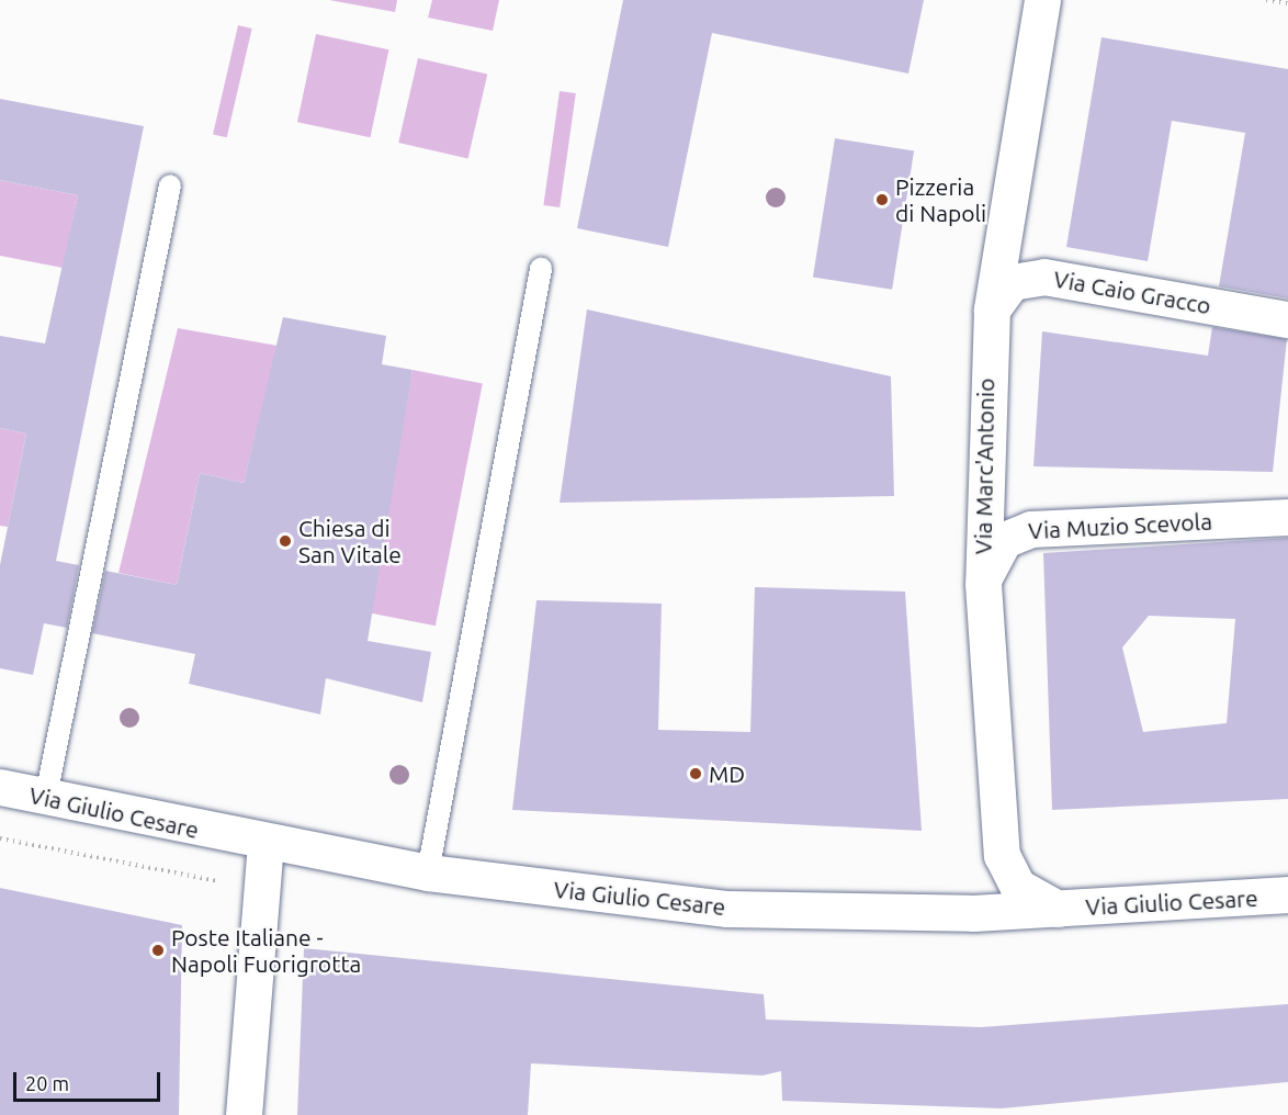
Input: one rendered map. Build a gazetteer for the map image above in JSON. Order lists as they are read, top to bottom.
{
  "streets": {
    "street": [
      "Via Caio Gracco",
      "Via Marc'Antonio",
      "Via Muzio Scevola",
      "Via Giulio Cesare"
    ]
  },
  "crossings": [
    ["Via Caio Gracco", "Via Marc'Antonio"],
    ["Via Marc'Antonio", "Via Muzio Scevola"],
    ["Via Marc'Antonio", "Via Giulio Cesare"]
  ],
  "places": [
    "Pizzeria di Napoli",
    "Chiesa di San Vitale",
    "MD",
    "Poste Italiane - Napoli Fuorigrotta"
  ],
  "scale_bar": "20 m"
}
